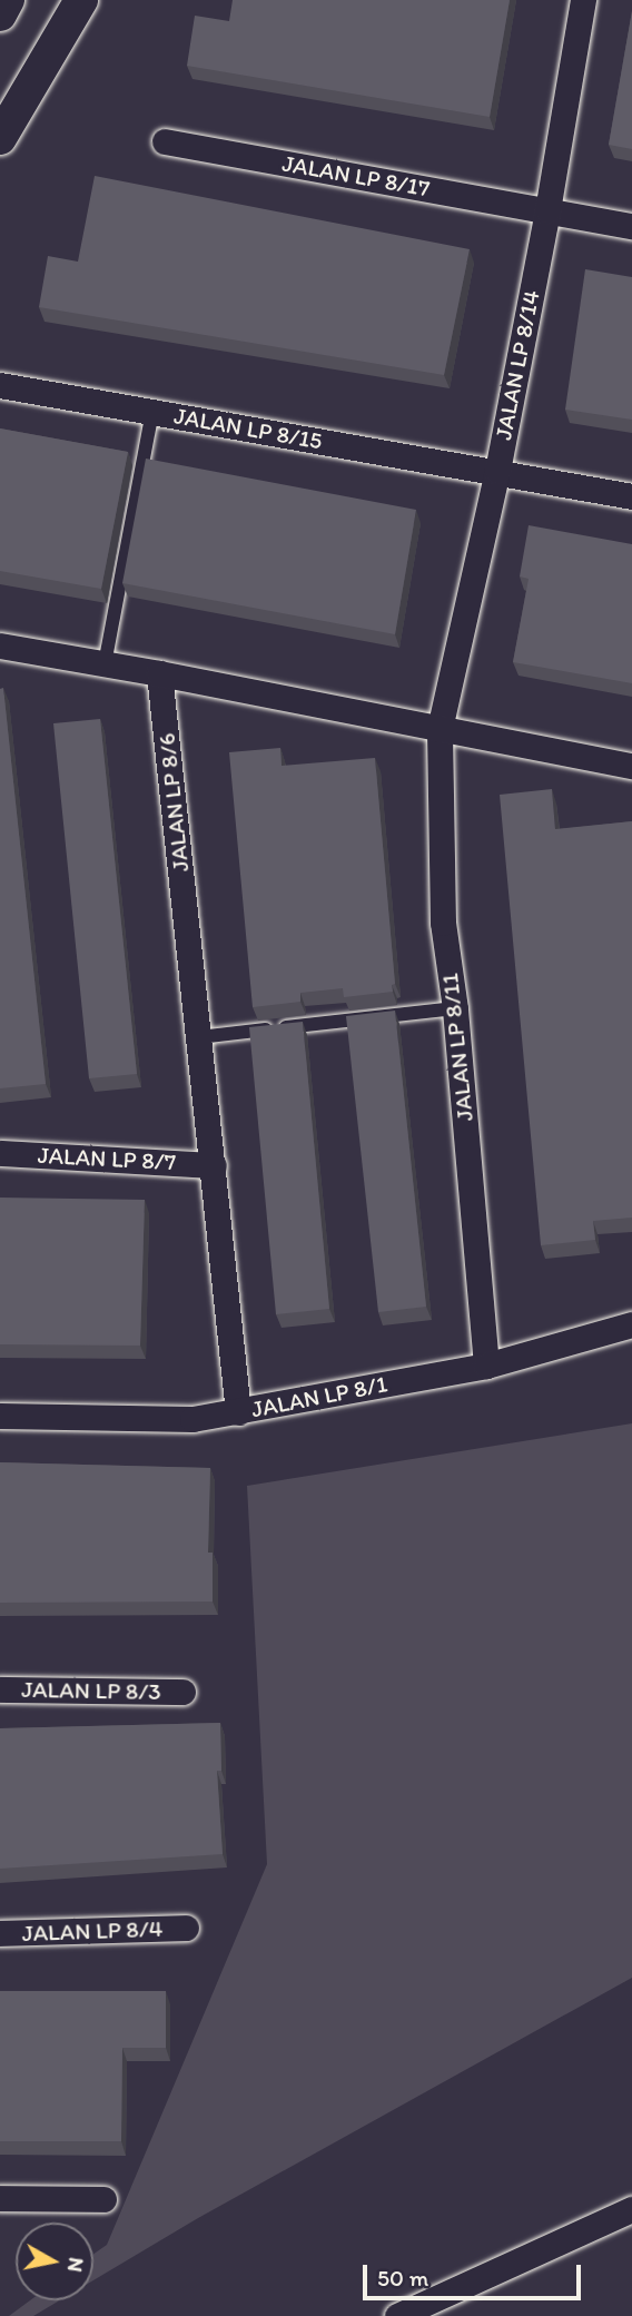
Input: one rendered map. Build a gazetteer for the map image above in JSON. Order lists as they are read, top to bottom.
{
  "streets": {
    "street": [
      "JALAN LP 8/17",
      "JALAN LP 8/14",
      "JALAN LP 8/15",
      "JALAN LP 8/6",
      "JALAN LP 8/11",
      "JALAN LP 8/7",
      "JALAN LP 8/1",
      "JALAN LP 8/3",
      "JALAN LP 8/4"
    ]
  },
  "crossings": [
    ["JALAN LP 8/17", "JALAN LP 8/14"],
    ["JALAN LP 8/14", "JALAN LP 8/15"],
    ["JALAN LP 8/14", "JALAN LP 8/11"],
    ["JALAN LP 8/6", "JALAN LP 8/7"],
    ["JALAN LP 8/6", "JALAN LP 8/1"],
    ["JALAN LP 8/11", "JALAN LP 8/1"]
  ],
  "scale_bar": "50 m",
  "north": "right"
}
